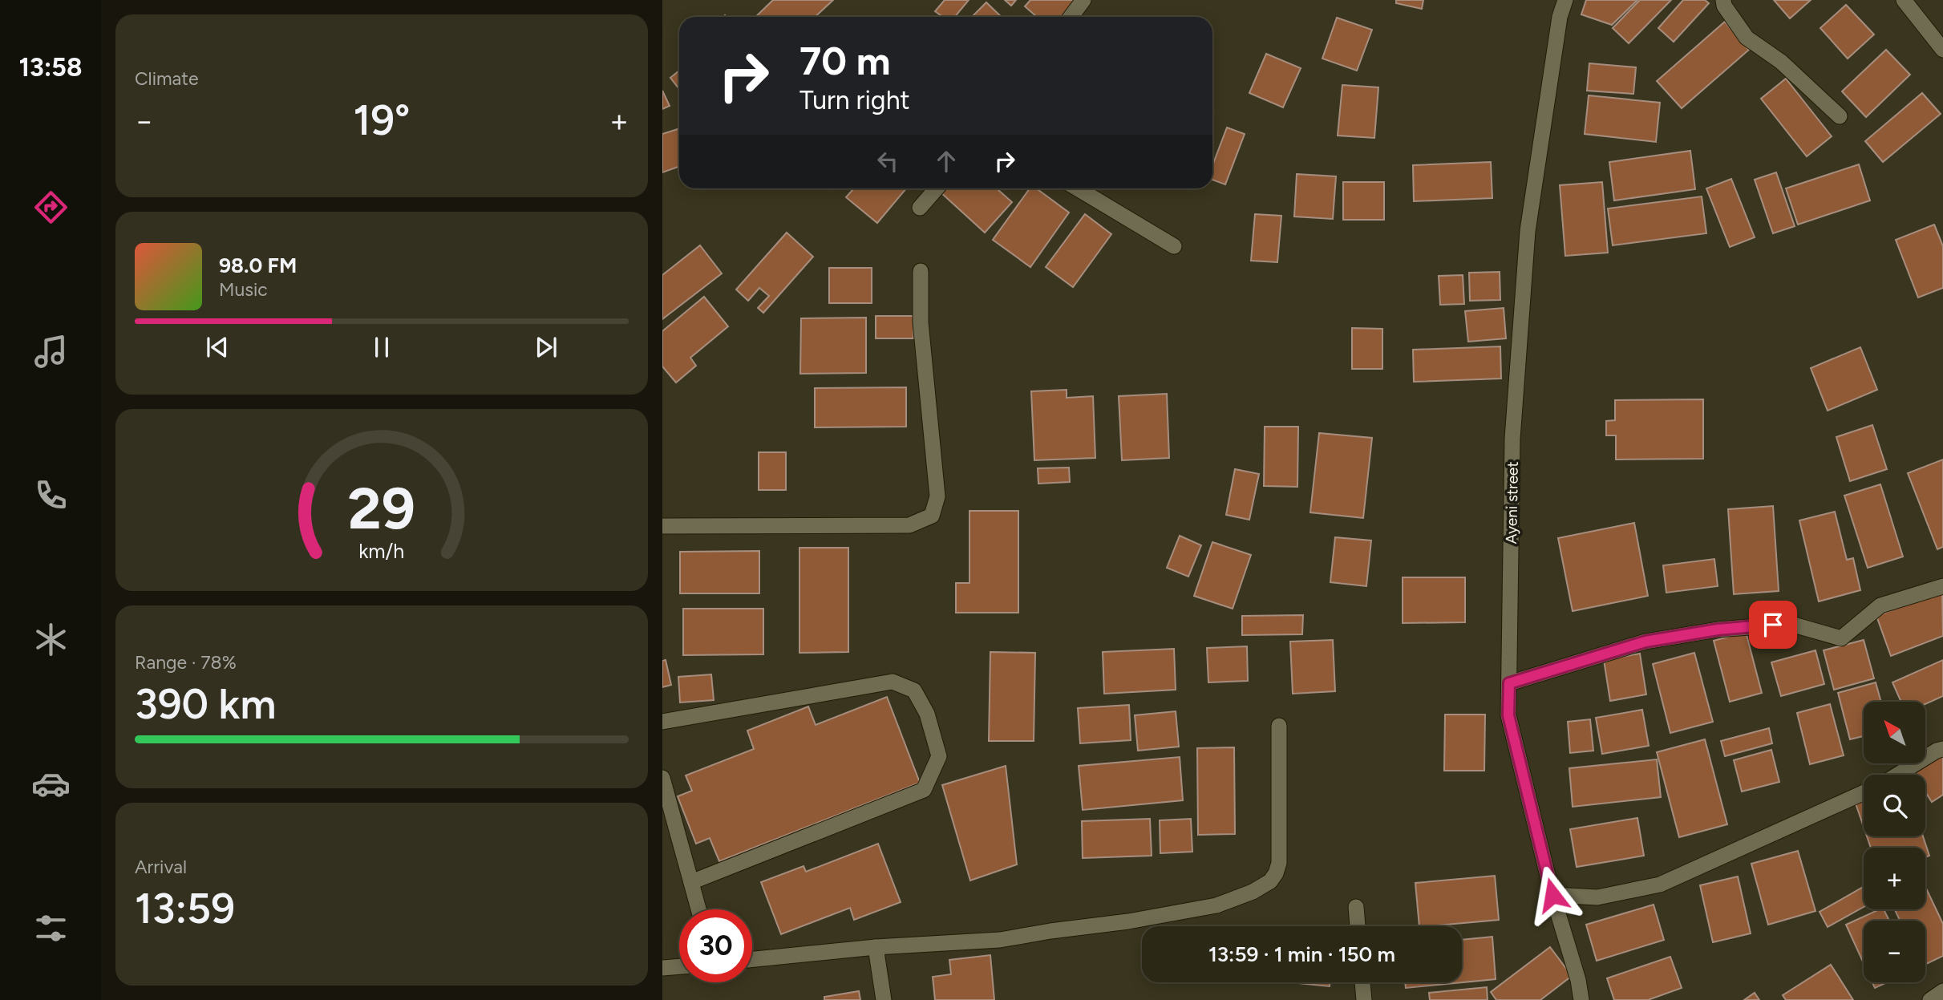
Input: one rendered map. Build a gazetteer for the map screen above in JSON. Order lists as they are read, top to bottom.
{
  "streets": {
    "street": ["Ayeni street"]
  },
  "north": "top left",
  "page": {
    "tabs": "13:58",
    "tile": [
      "Climate",
      ["Range · 78%", "390 km"],
      ["Arrival", "13:59"]
    ],
    "turn": ["70 m", "Turn right"],
    "heat": ["−", "19°", "+"],
    "song": ["98.0 FM", "Music"],
    "map_buttons": ["+", "−"],
    "limit": "30",
    "trip": "13:59 · 1 min · 150 m",
    "gauge": ["29", "km/h"]
  }
}
